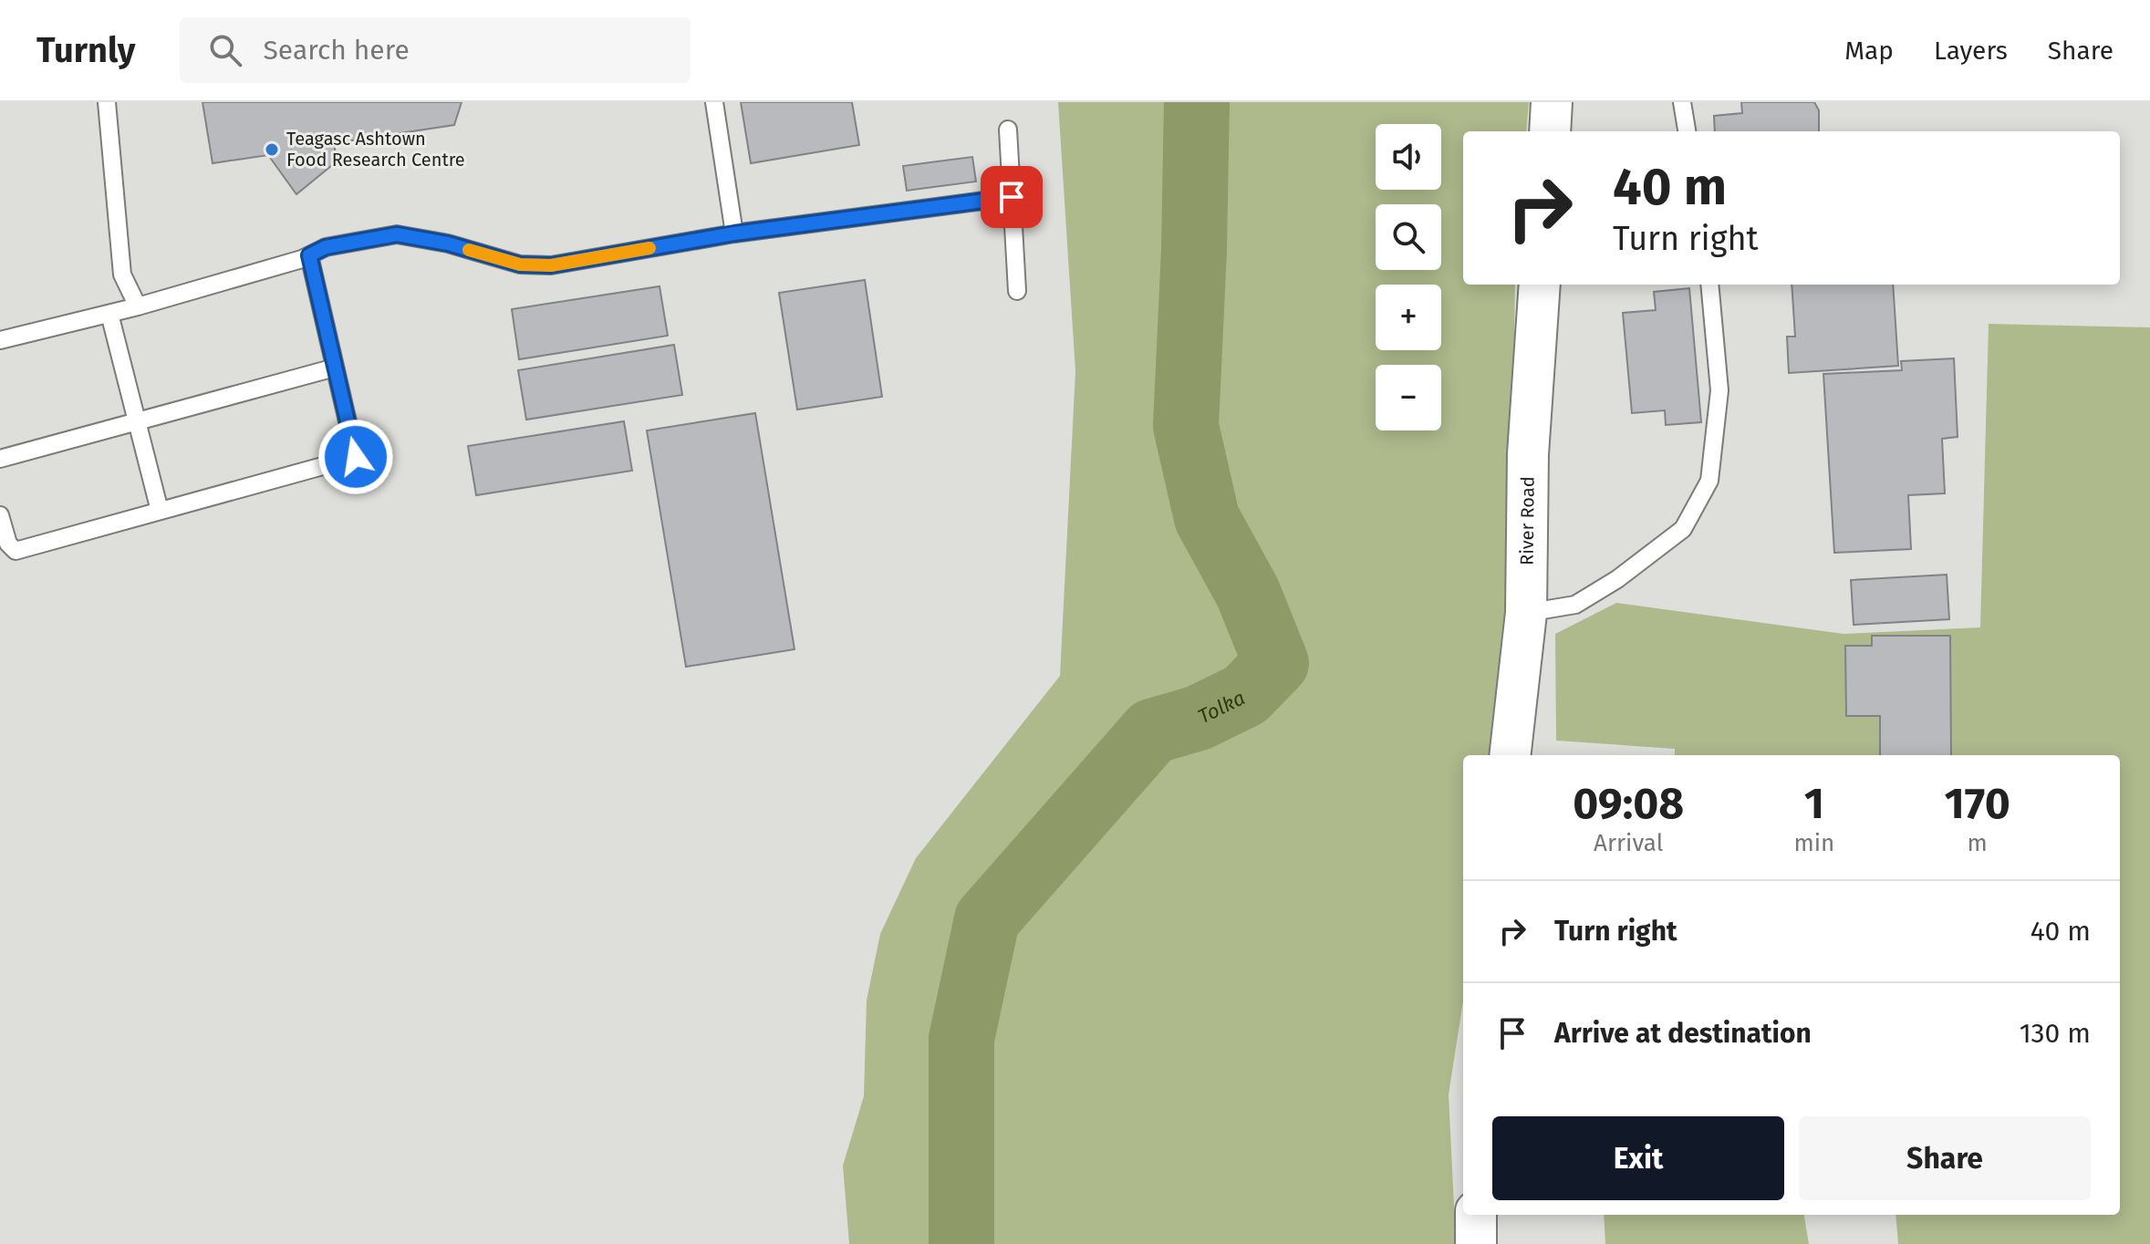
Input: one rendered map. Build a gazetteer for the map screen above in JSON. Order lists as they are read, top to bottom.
{
  "streets": {
    "main road": ["River Road"]
  },
  "water": ["Tolka"],
  "places": ["Teagasc Ashtown Food Research Centre"],
  "page": {
    "header": "Turnly",
    "search": "Search here",
    "nav": ["Map", "Layers", "Share"],
    "map_buttons": ["+", "−"],
    "turn": ["40 m", "Turn right"],
    "eta": [
      "09:08",
      "Arrival",
      "1",
      "min",
      "170",
      "m"
    ],
    "list": [
      {
        "name": "Turn right",
        "value": "40 m"
      },
      {
        "name": "Arrive at destination",
        "value": "130 m"
      }
    ],
    "buttons": ["Exit", "Share"]
  }
}
